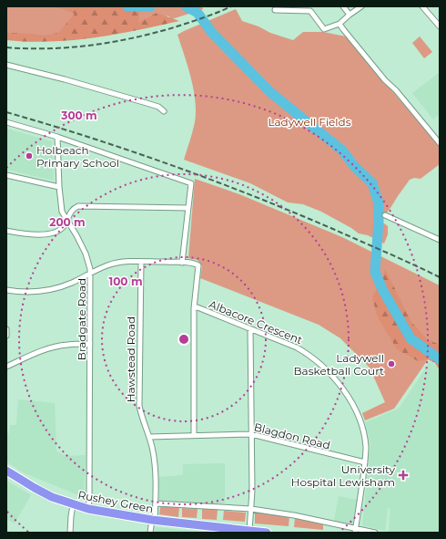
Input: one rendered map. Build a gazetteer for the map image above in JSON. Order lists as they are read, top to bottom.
{
  "streets": {
    "highway": ["Rushey Green"],
    "street": [
      "Bradgate Road",
      "Albacore Crescent",
      "Hawstead Road",
      "Blagdon Road"
    ]
  },
  "crossings": [
    ["Bradgate Road", "Rushey Green"],
    ["Albacore Crescent", "Blagdon Road"],
    ["Albacore Crescent", "Rushey Green"],
    ["Hawstead Road", "Blagdon Road"],
    ["Hawstead Road", "Rushey Green"]
  ],
  "parks": ["Ladywell Fields"],
  "places": {
    "other": ["Holbeach Primary School", "Ladywell Basketball Court"],
    "health": ["University Hospital Lewisham"]
  },
  "rings": ["300 m", "200 m", "100 m"]
}
